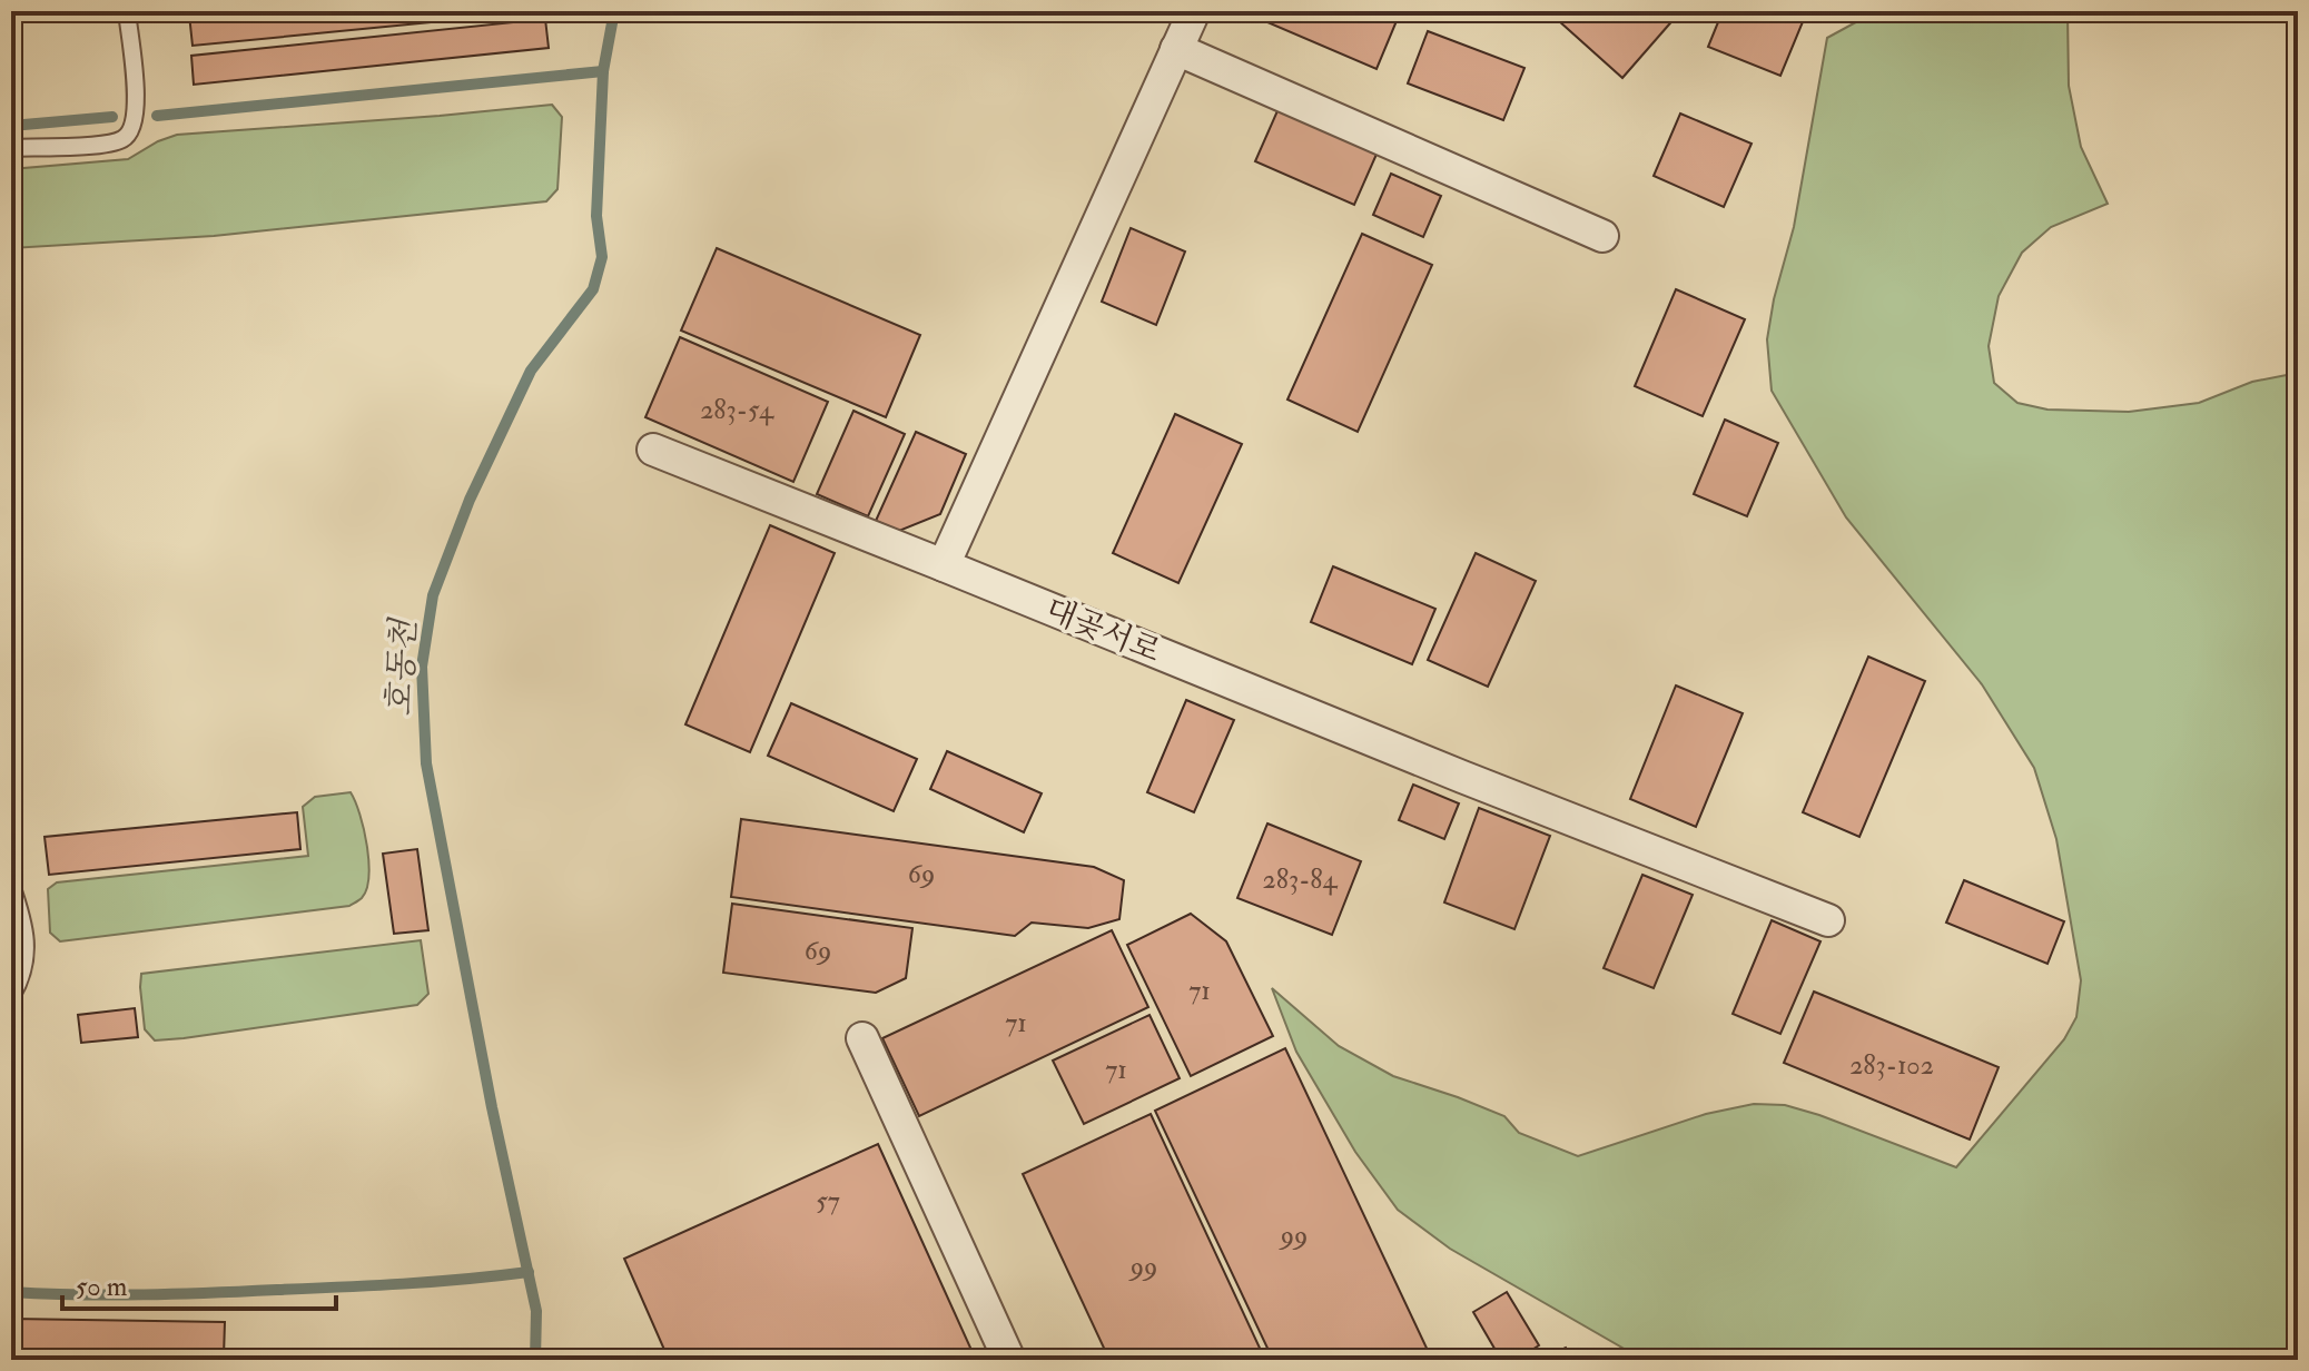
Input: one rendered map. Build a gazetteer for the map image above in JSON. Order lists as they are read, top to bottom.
{
  "streets": {
    "street": ["대곶서로"]
  },
  "water": ["호동천"],
  "house_numbers": [
    "283-54",
    "69",
    "283-84",
    "69",
    "71",
    "71",
    "283-102",
    "71",
    "57",
    "99",
    "99"
  ],
  "scale_bar": "50 m"
}
